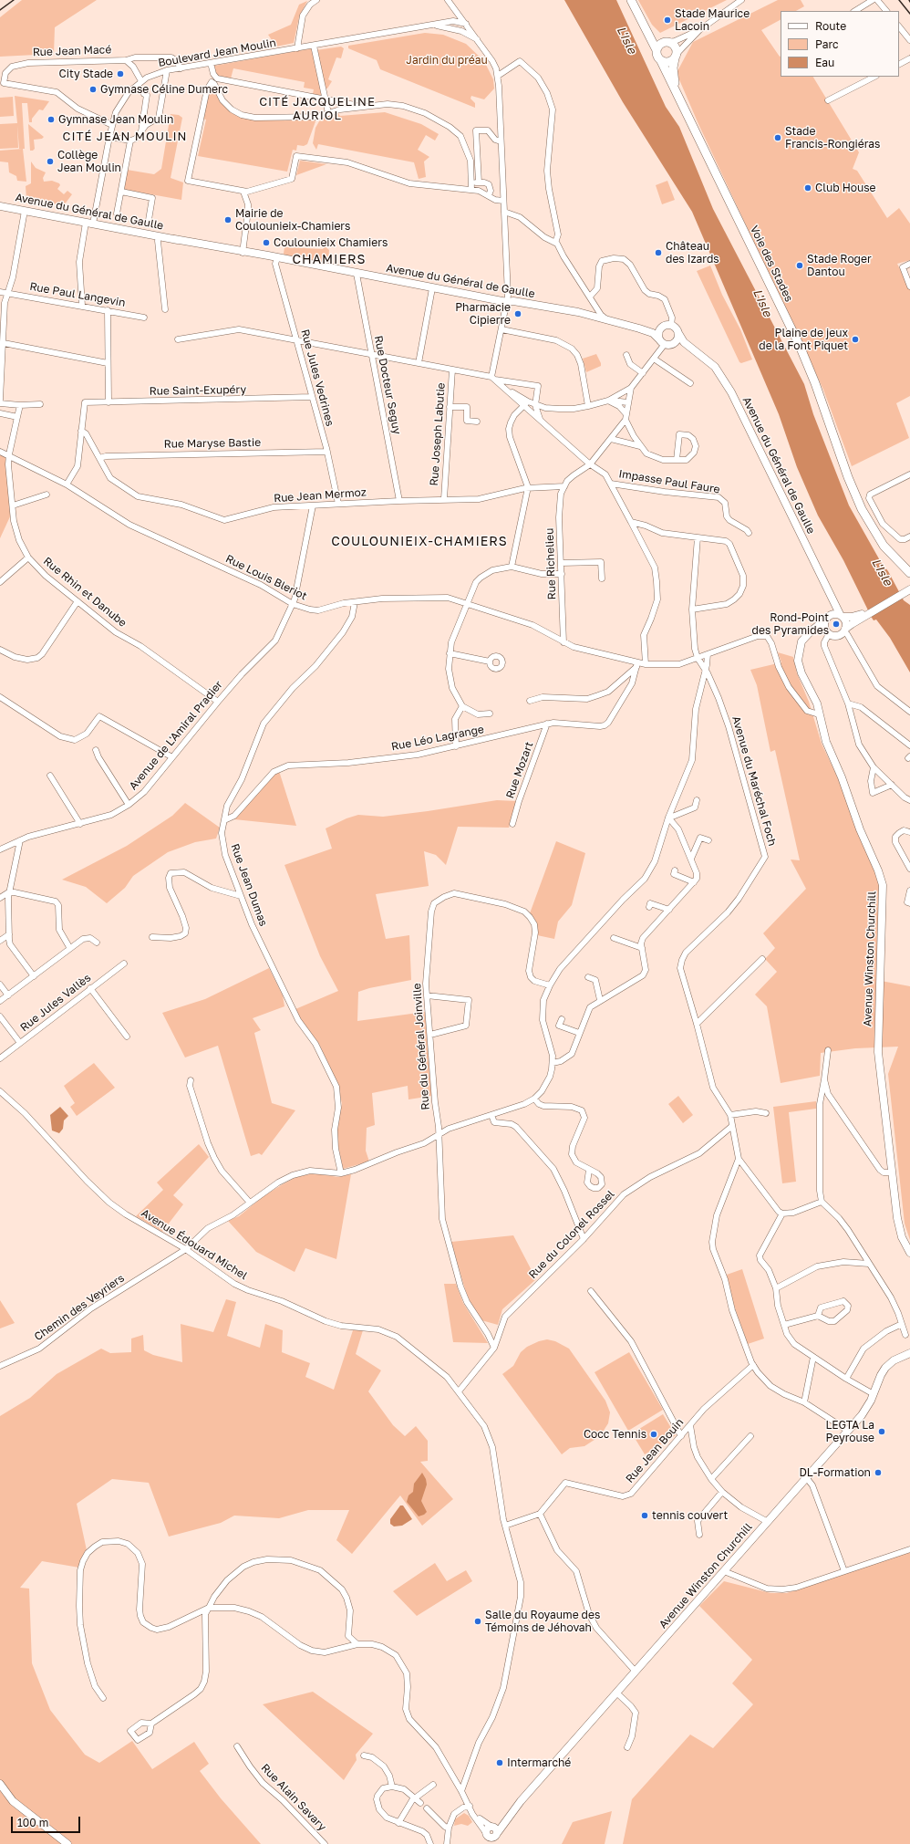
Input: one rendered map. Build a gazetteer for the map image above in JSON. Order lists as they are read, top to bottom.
{
  "streets": {
    "main road": ["Avenue du Général de Gaulle", "Voie des Stades", "Avenue Winston Churchill"],
    "street": [
      "Rue Jean Macé",
      "Boulevard Jean Moulin",
      "Rue Paul Langevin",
      "Rue Jules Vedrines",
      "Rue Docteur Seguy",
      "Rue Saint-Exupéry",
      "Rue Joseph Labutie",
      "Rue Maryse Bastie",
      "Impasse Paul Faure",
      "Rue Jean Mermoz",
      "Rue Richelieu",
      "Rue Louis Bleriot",
      "Rue Rhin et Danube",
      "Avenue de L'Amiral Pradier",
      "Rue Léo Lagrange",
      "Rue Mozart",
      "Avenue du Maréchal Foch",
      "Rue Jean Dumas",
      "Rue Jules Vallès",
      "Rue du Général Joinville",
      "Rue du Colonel Rossel",
      "Avenue Édouard Michel",
      "Chemin des Veyriers",
      "Rue Jean Bouin",
      "Rue Alain Savary"
    ]
  },
  "crossings": [
    ["Rue Jean Macé", "Boulevard Jean Moulin"],
    ["Boulevard Jean Moulin", "Avenue du Général de Gaulle"],
    ["Boulevard Jean Moulin", "Rue Paul Langevin"],
    ["Avenue du Général de Gaulle", "Rue Jules Vedrines"],
    ["Avenue du Général de Gaulle", "Rue Docteur Seguy"],
    ["Avenue du Général de Gaulle", "Avenue Winston Churchill"],
    ["Rue Jules Vedrines", "Rue Saint-Exupéry"],
    ["Rue Jules Vedrines", "Rue Maryse Bastie"],
    ["Rue Jules Vedrines", "Rue Jean Mermoz"],
    ["Rue Docteur Seguy", "Rue Jean Mermoz"],
    ["Rue Saint-Exupéry", "Rue Jean Mermoz"],
    ["Rue Joseph Labutie", "Rue Jean Mermoz"],
    ["Rue Maryse Bastie", "Rue Jean Mermoz"],
    ["Rue Jean Mermoz", "Rue Richelieu"],
    ["Rue Jean Mermoz", "Avenue de L'Amiral Pradier"],
    ["Rue Richelieu", "Rue Louis Bleriot"],
    ["Rue Louis Bleriot", "Rue Rhin et Danube"],
    ["Rue Louis Bleriot", "Avenue de L'Amiral Pradier"],
    ["Rue Louis Bleriot", "Rue Léo Lagrange"],
    ["Rue Louis Bleriot", "Avenue du Maréchal Foch"],
    ["Rue Louis Bleriot", "Rue Jean Dumas"],
    ["Rue Louis Bleriot", "Avenue Winston Churchill"],
    ["Rue Rhin et Danube", "Avenue de L'Amiral Pradier"],
    ["Rue Léo Lagrange", "Rue Mozart"],
    ["Rue Léo Lagrange", "Rue Jean Dumas"],
    ["Avenue du Maréchal Foch", "Rue du Colonel Rossel"],
    ["Rue Jean Dumas", "Chemin des Veyriers"],
    ["Rue du Général Joinville", "Rue du Colonel Rossel"],
    ["Rue du Colonel Rossel", "Avenue Édouard Michel"],
    ["Avenue Édouard Michel", "Chemin des Veyriers"]
  ],
  "districts": [
    "CITÉ JACQUELINE AURIOL",
    "CITÉ JEAN MOULIN",
    "CHAMIERS",
    "COULOUNIEIX-CHAMIERS"
  ],
  "water": ["L'Isle"],
  "parks": ["Jardin du préau"],
  "places": [
    "Stade Maurice Lacoin",
    "City Stade",
    "Gymnase Céline Dumerc",
    "Gymnase Jean Moulin",
    "Stade Francis-Rongiéras",
    "Collège Jean Moulin",
    "Club House",
    "Mairie de Coulounieix-Chamiers",
    "Coulounieix Chamiers",
    "Château des Izards",
    "Stade Roger Dantou",
    "Pharmacie Cipierre",
    "Plaine de jeux de la Font Piquet",
    "Rond-Point des Pyramides",
    "LEGTA La Peyrouse",
    "Cocc Tennis",
    "DL-Formation",
    "tennis couvert",
    "Salle du Royaume des Témoins de Jéhovah",
    "Intermarché"
  ],
  "legend": ["Route", "Parc", "Eau"],
  "scale_bar": "100 m"
}
